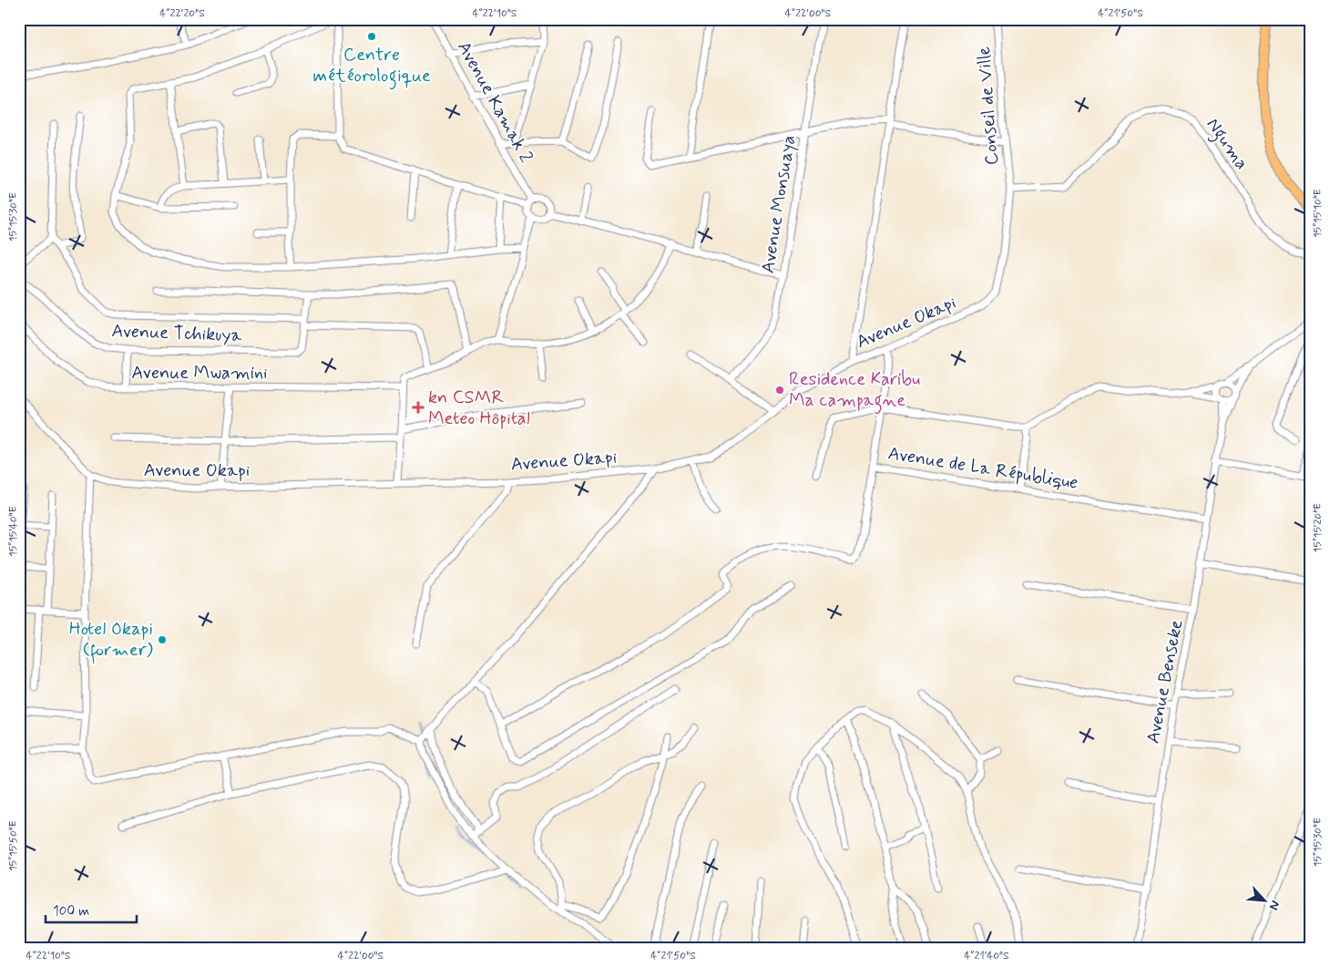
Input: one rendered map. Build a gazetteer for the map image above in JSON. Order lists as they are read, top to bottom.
{
  "streets": {
    "street": [
      "Avenue Kamak 2",
      "Conseil de Ville",
      "Nguma",
      "Avenue Monsuaya",
      "Avenue Okapi",
      "Avenue Tchikuya",
      "Avenue Mwamini",
      "Avenue de La République",
      "Avenue Benseke"
    ]
  },
  "crossings": [
    ["Conseil de Ville", "Nguma"],
    ["Conseil de Ville", "Avenue Okapi"],
    ["Nguma", "Avenue Okapi"],
    ["Avenue Okapi", "Avenue de La République"],
    ["Avenue de La République", "Avenue Benseke"]
  ],
  "places": {
    "other": ["Centre météorologique", "Residence Karibu Ma campagne", "Hotel Okapi (former)"],
    "health": ["kn CSMR Meteo Hôpital"]
  },
  "scale_bar": "100 m",
  "north": "bottom right",
  "coordinates": [
    "4°22'20\"S",
    "4°22'10\"S",
    "4°22'00\"S",
    "4°21'50\"S",
    "15°15'10\"E",
    "15°15'30\"E",
    "15°15'20\"E",
    "15°15'40\"E",
    "15°15'50\"E",
    "4°21'40\"S"
  ]
}
